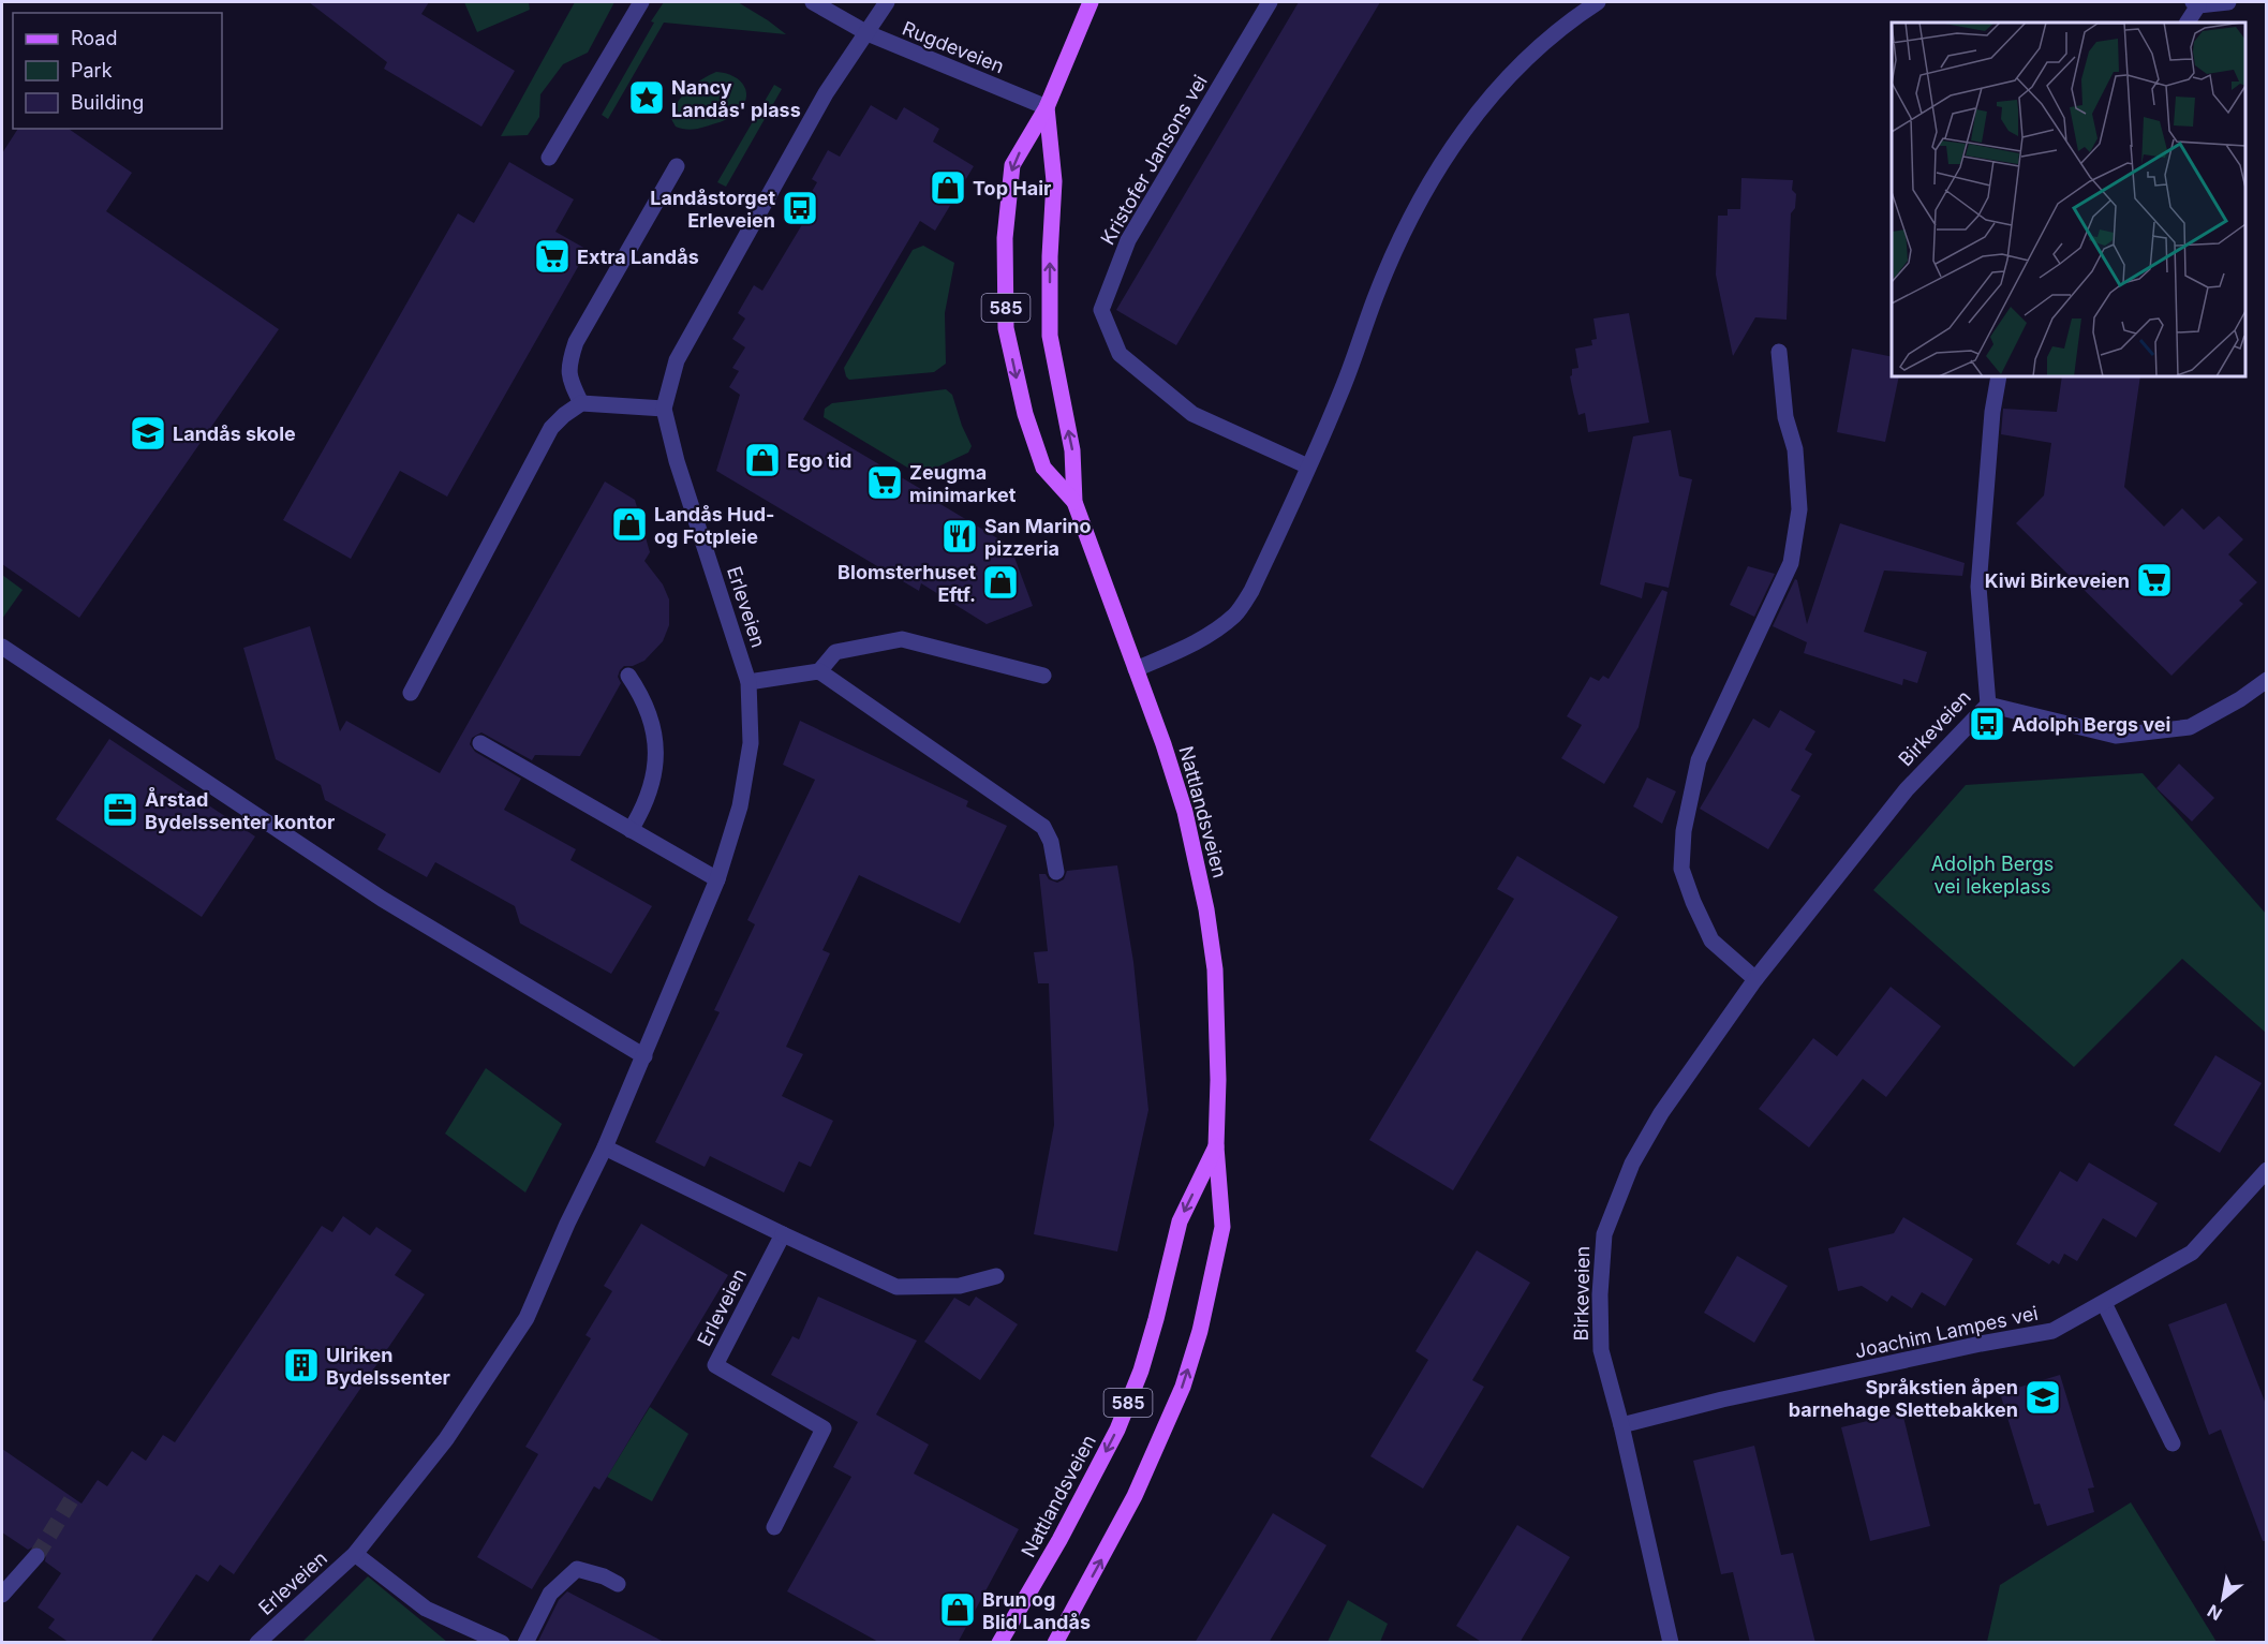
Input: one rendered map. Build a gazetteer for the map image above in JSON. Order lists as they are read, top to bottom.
{
  "streets": {
    "main road": ["585", "Nattlandsveien"],
    "street": [
      "Rugdeveien",
      "Kristofer Jansons vei",
      "Erleveien",
      "Birkeveien",
      "Joachim Lampes vei"
    ]
  },
  "crossings": [
    ["Rugdeveien", "Erleveien"],
    ["Rugdeveien", "Nattlandsveien"],
    ["Birkeveien", "Joachim Lampes vei"]
  ],
  "parks": ["Adolph Bergs vei lekeplass"],
  "places": {
    "place": ["Nancy Landås' plass"],
    "shop": [
      "Top Hair",
      "Ego tid",
      "Landås Hud- og Fotpleie",
      "Blomsterhuset Eftf.",
      "Brun og Blid Landås"
    ],
    "bus stop": ["Landåstorget Erleveien", "Adolph Bergs vei"],
    "supermarket": ["Extra Landås", "Zeugma minimarket", "Kiwi Birkeveien"],
    "school or university": ["Landås skole", "Språkstien åpen barnehage Slettebakken"],
    "restaurant": ["San Marino pizzeria"],
    "office": ["Årstad Bydelssenter kontor"],
    "building": ["Ulriken Bydelssenter"]
  },
  "legend": ["Road", "Park", "Building"],
  "north": "bottom left"
}
